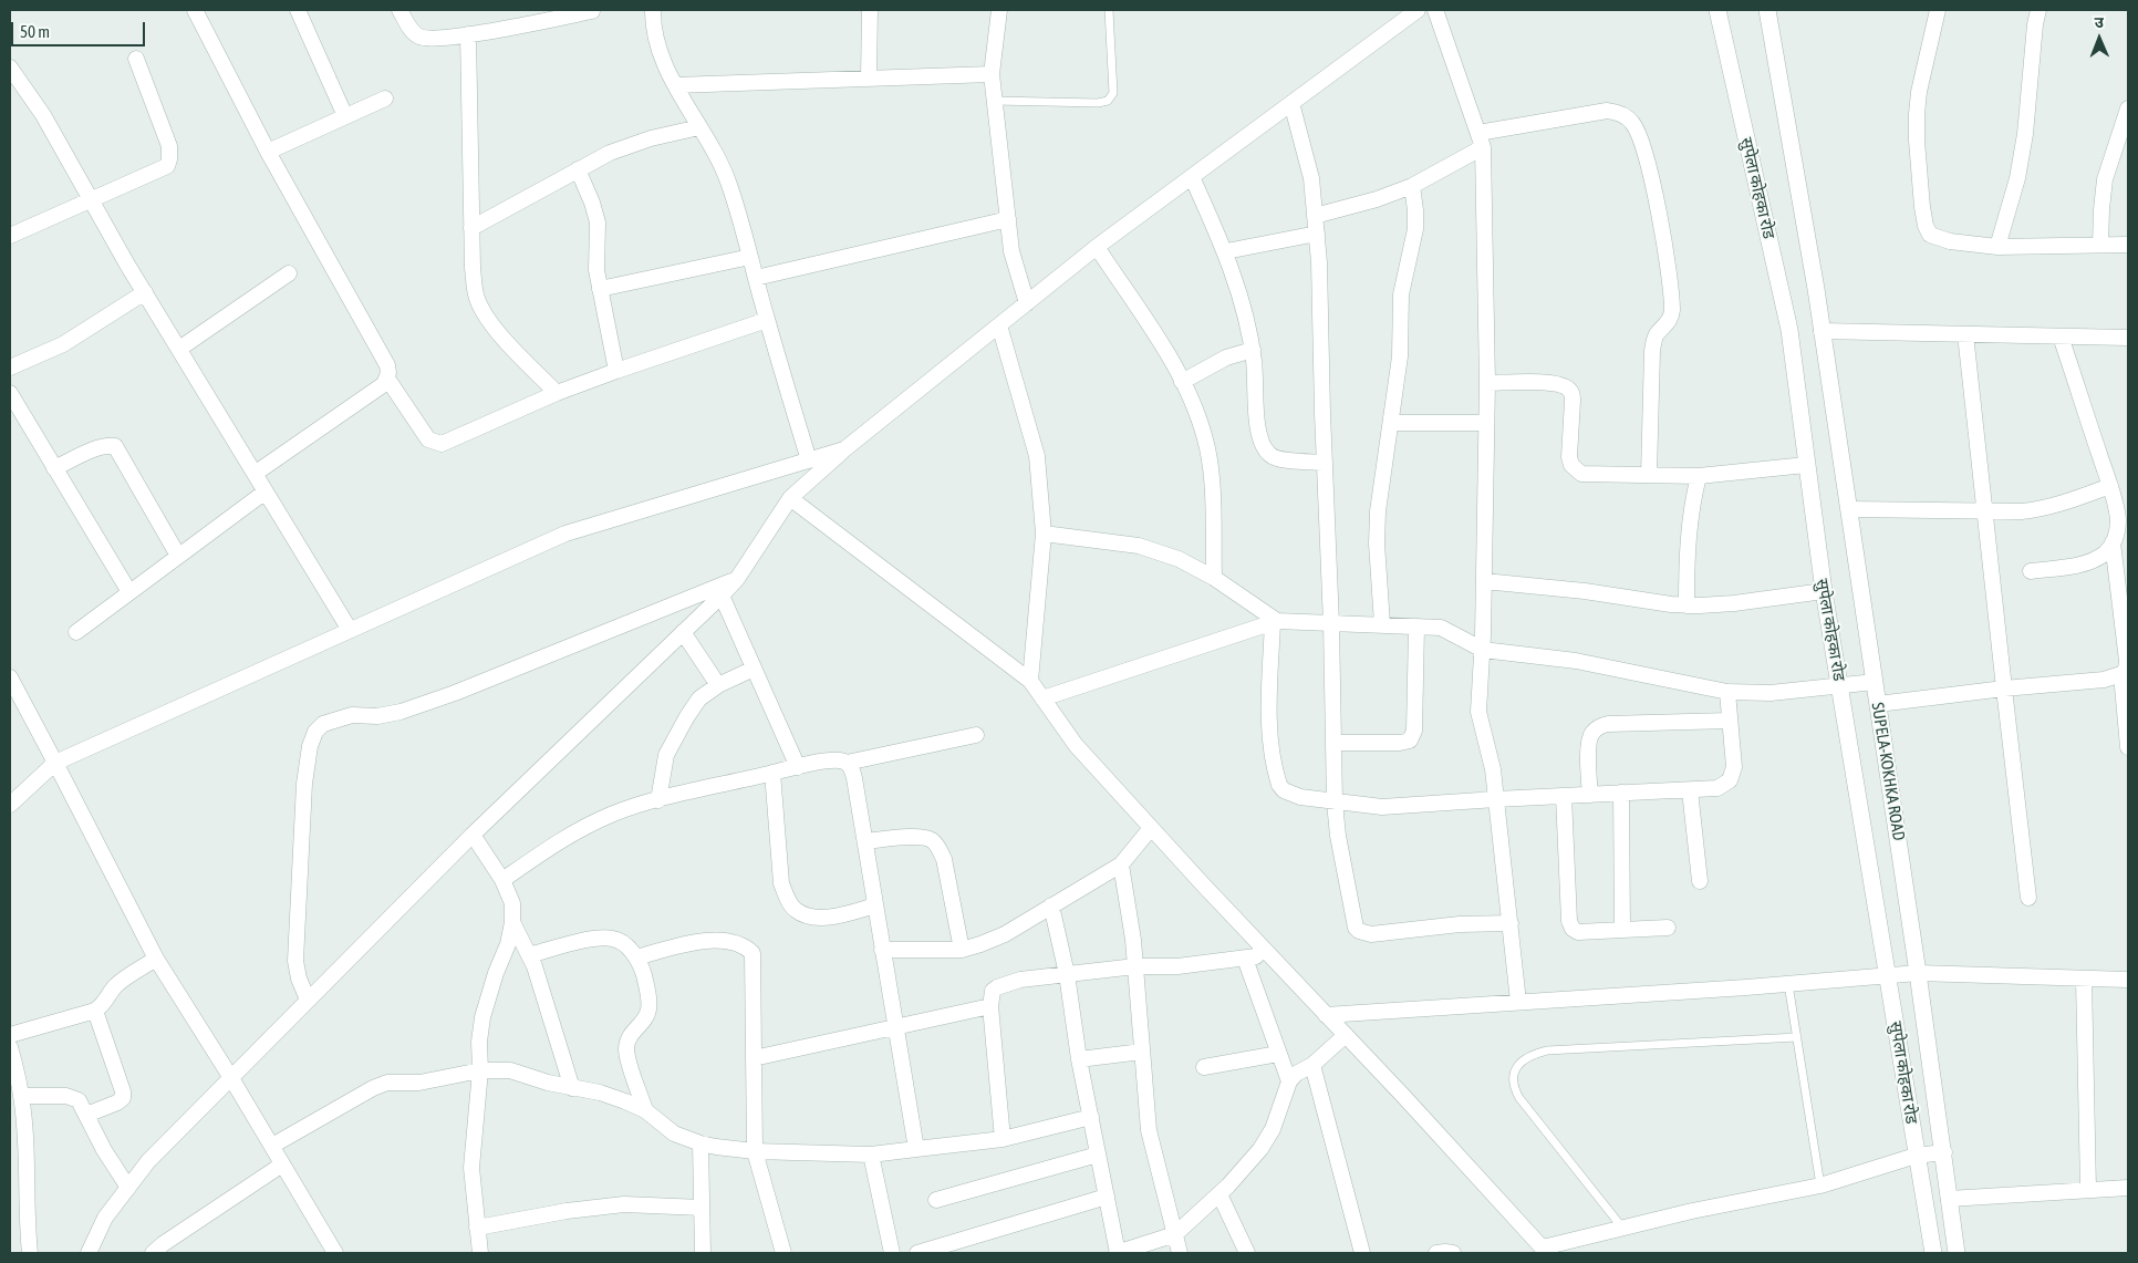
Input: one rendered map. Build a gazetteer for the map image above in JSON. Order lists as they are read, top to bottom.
{
  "streets": {
    "street": ["सुपेला कोहका रोड", "SUPELA-KOKHKA ROAD"]
  },
  "scale_bar": "50 m",
  "north": "top"
}
